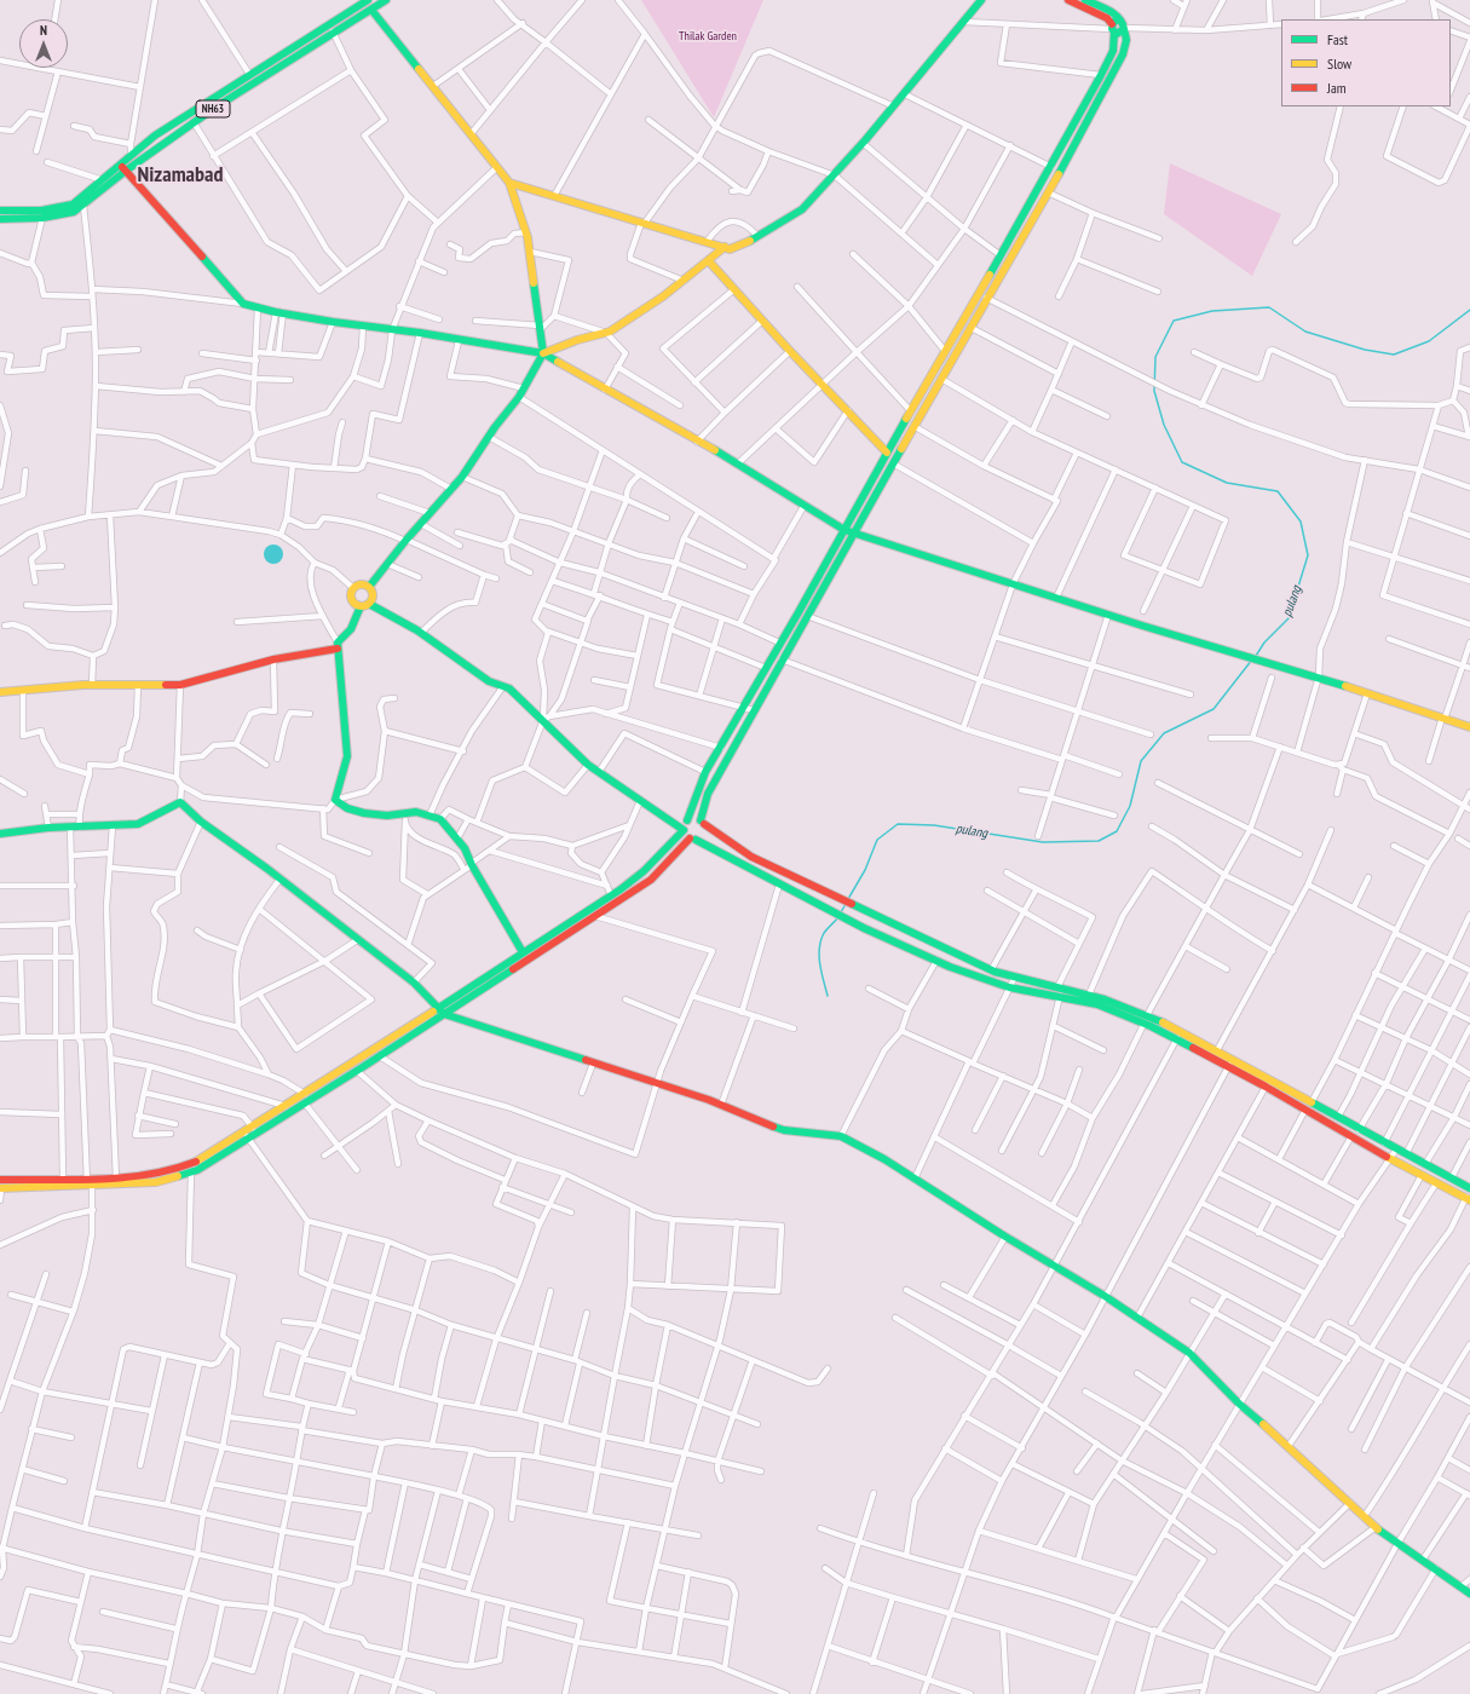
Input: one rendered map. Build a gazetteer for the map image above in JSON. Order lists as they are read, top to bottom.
{
  "streets": {
    "main road": ["NH63"]
  },
  "districts": ["Nizamabad"],
  "water": ["pulang"],
  "parks": ["Thilak Garden"],
  "legend": ["Fast", "Slow", "Jam"],
  "north": "top"
}
